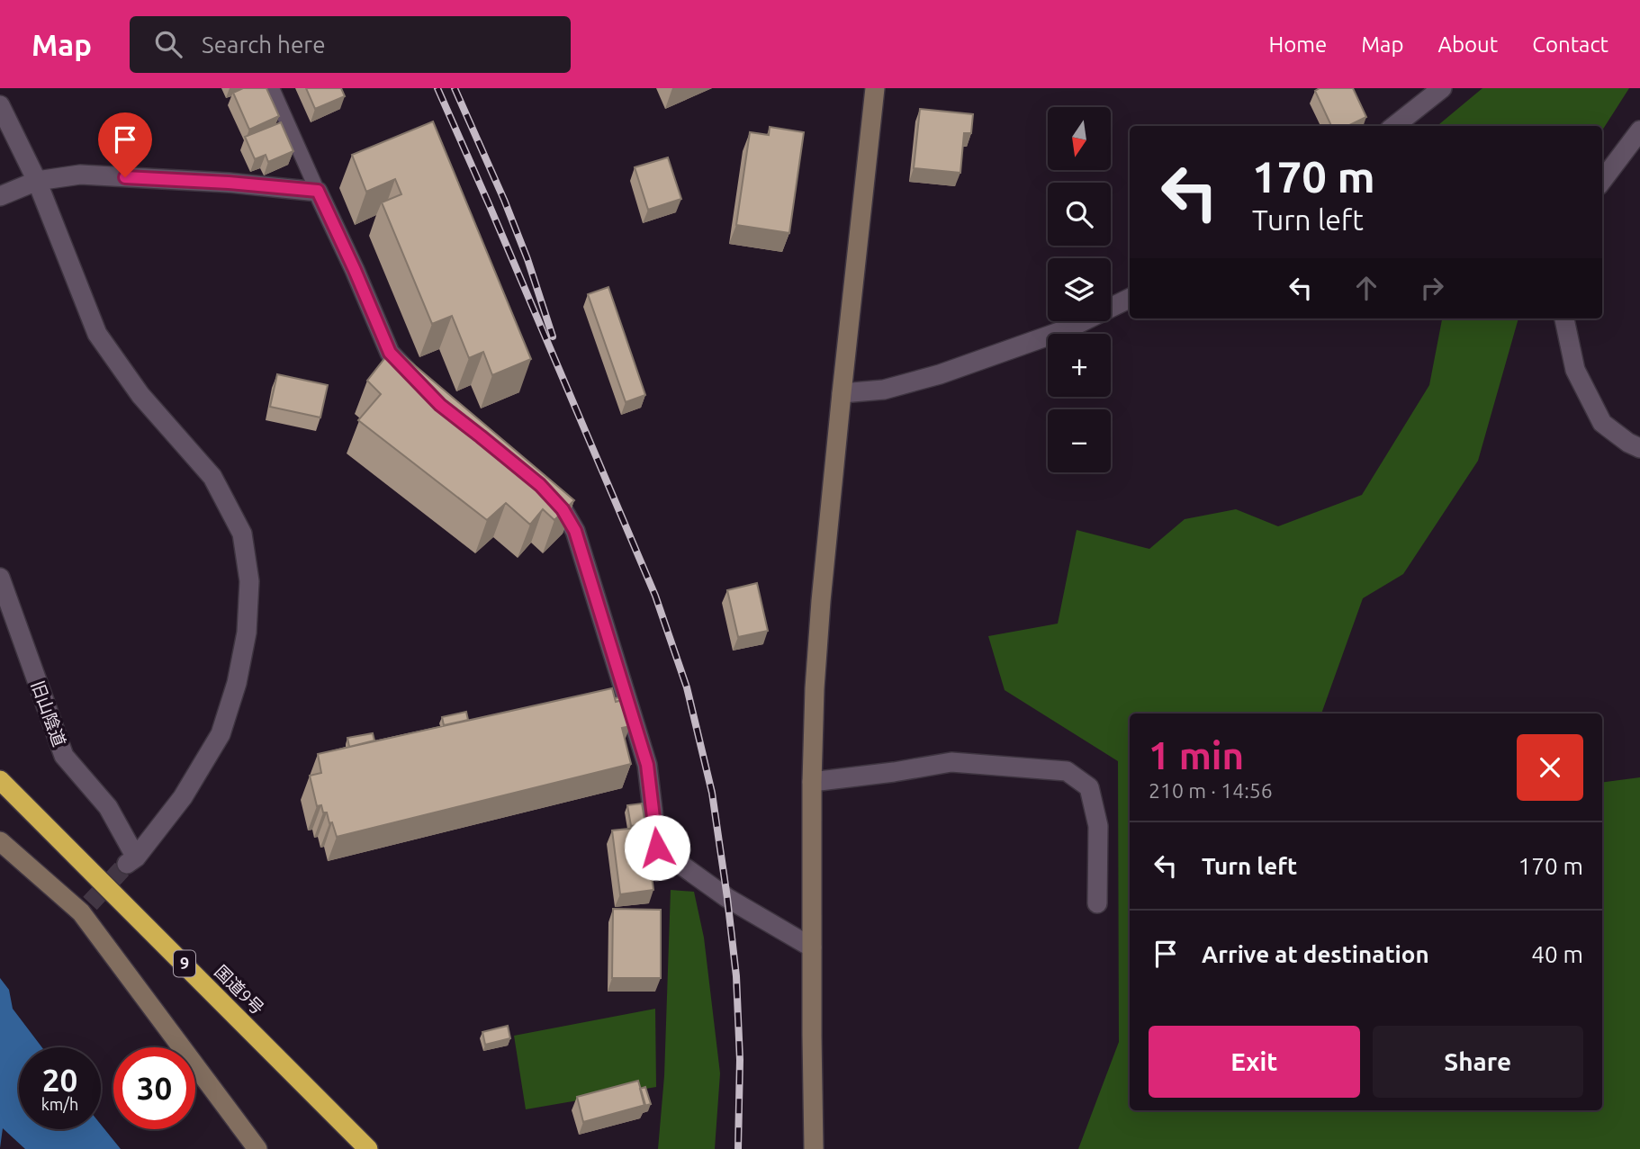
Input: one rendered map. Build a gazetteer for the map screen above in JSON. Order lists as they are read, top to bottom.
{
  "streets": {
    "highway": ["9", "国道9号"],
    "street": ["旧山陰道"]
  },
  "north": "bottom",
  "page": {
    "header": "Map",
    "search": "Search here",
    "nav": [
      "Home",
      "Map",
      "About",
      "Contact"
    ],
    "map_buttons": ["+", "−"],
    "turn": ["170 m", "Turn left"],
    "heading": ["1 min", "210 m · 14:56"],
    "list": [
      {
        "name": "Turn left",
        "value": "170 m"
      },
      {
        "name": "Arrive at destination",
        "value": "40 m"
      }
    ],
    "buttons": ["Exit", "Share"],
    "speed": "20 km/h",
    "limit": "30"
  }
}
